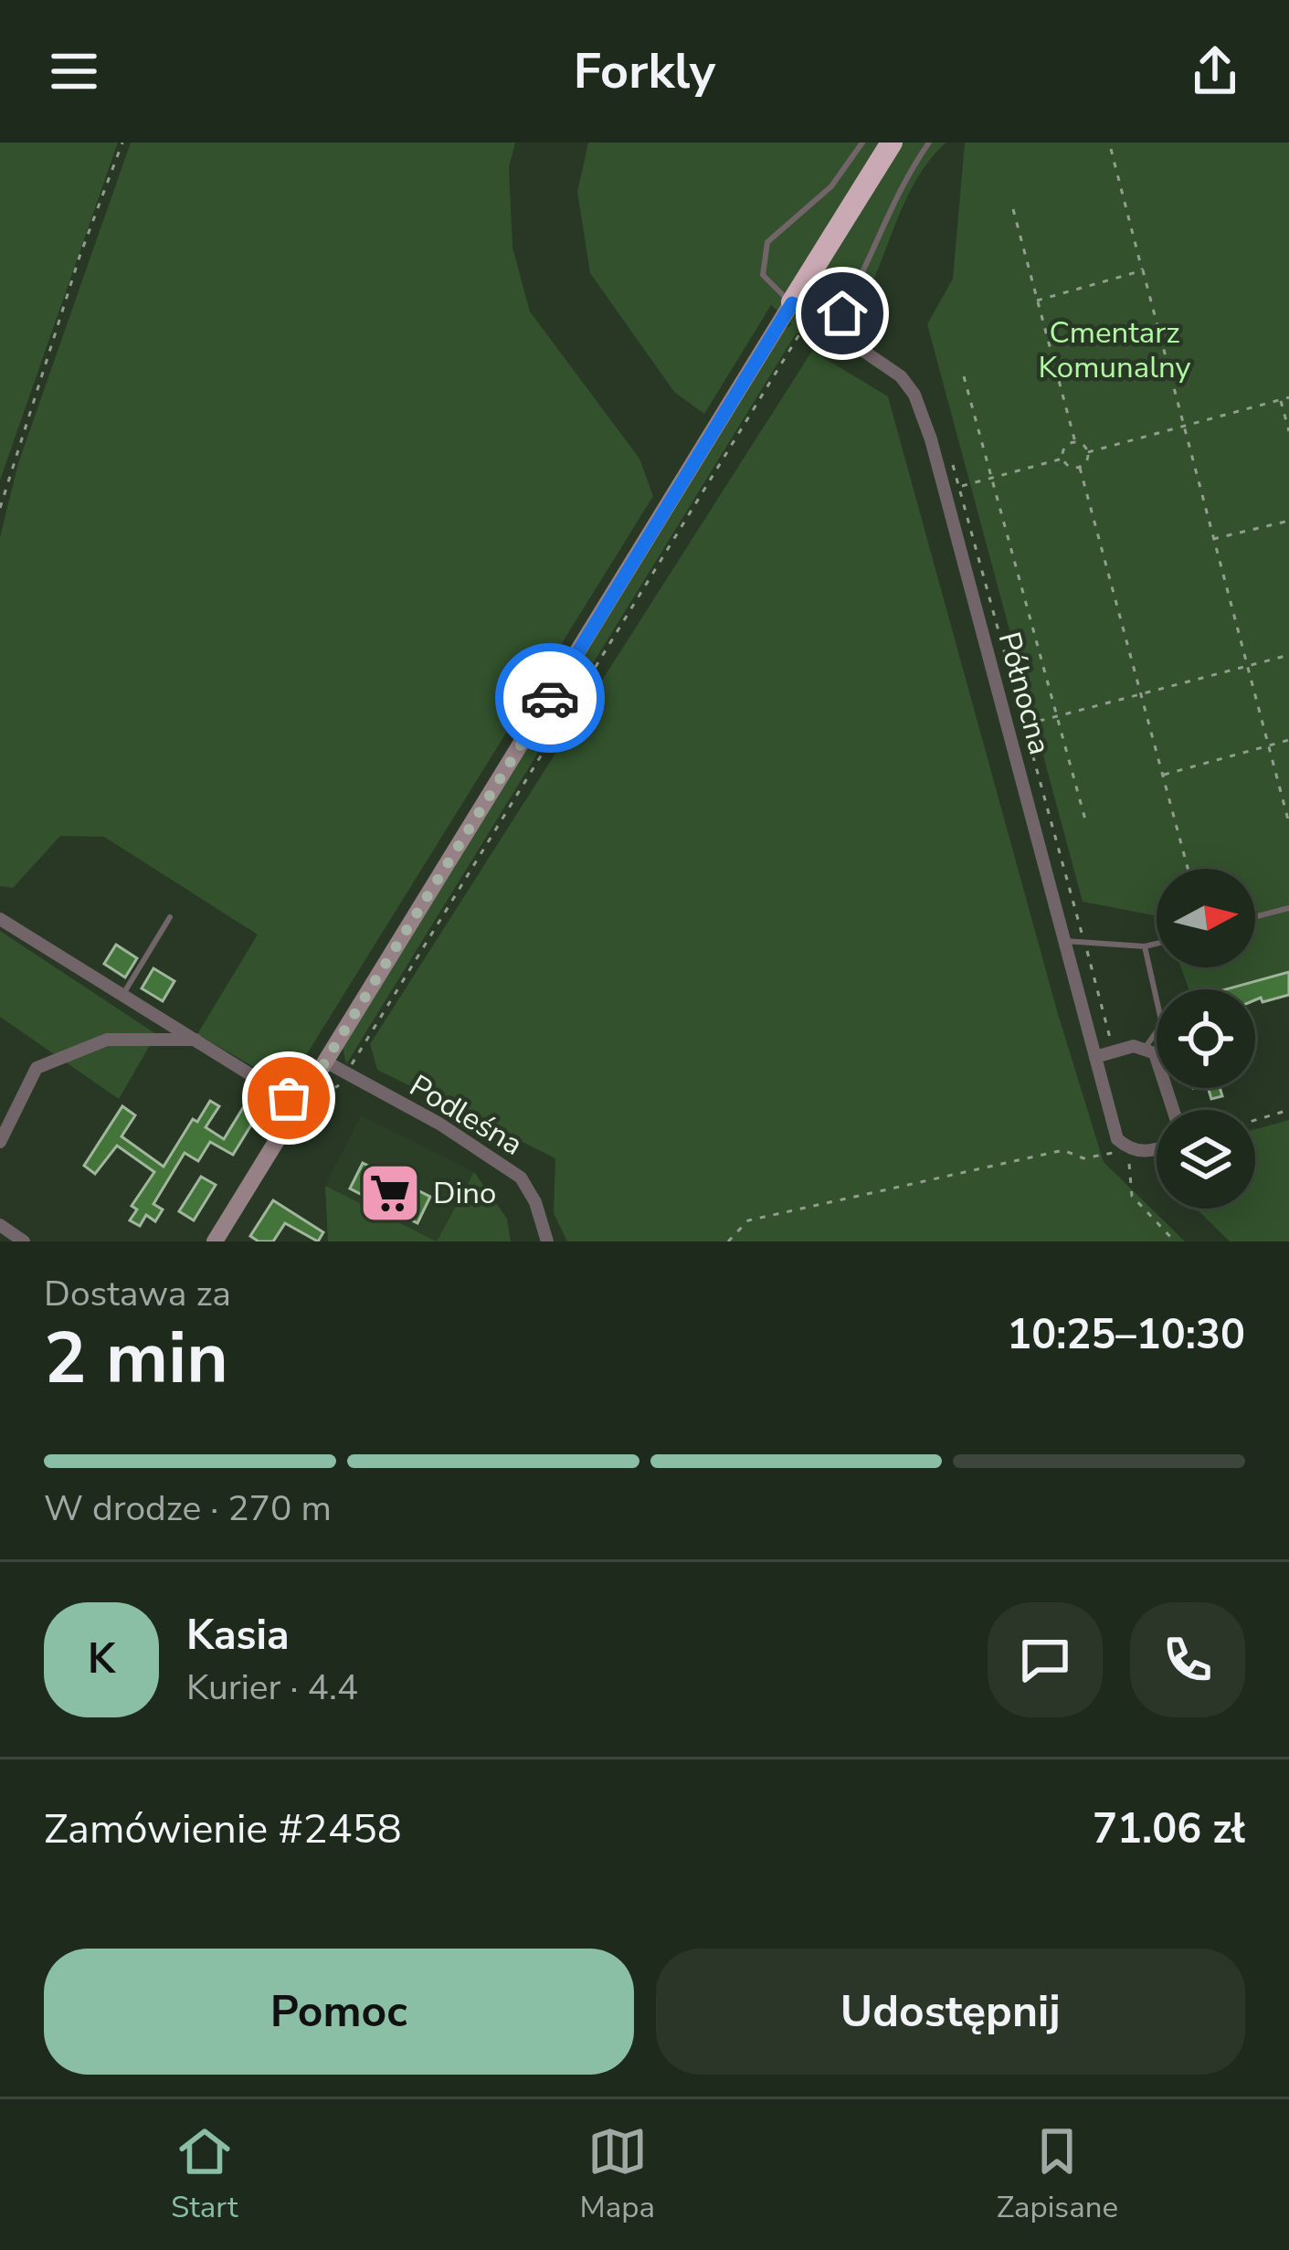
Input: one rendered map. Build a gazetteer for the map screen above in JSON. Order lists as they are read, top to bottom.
{
  "streets": {
    "street": ["Północna", "Podleśna"]
  },
  "parks": ["Cmentarz Komunalny"],
  "places": {
    "supermarket": ["Dino"]
  },
  "north": "right",
  "page": {
    "header": "Forkly",
    "heading": ["2 min", "Dostawa za", "10:25–10:30"],
    "panel": [
      "Kasia",
      "Kurier · 4.4",
      "Zamówienie #2458",
      "71.06 zł"
    ],
    "bar": "W drodze · 270 m",
    "round": "K",
    "buttons": ["Pomoc", "Udostępnij"],
    "tabs": ["Start", "Mapa", "Zapisane"]
  }
}
